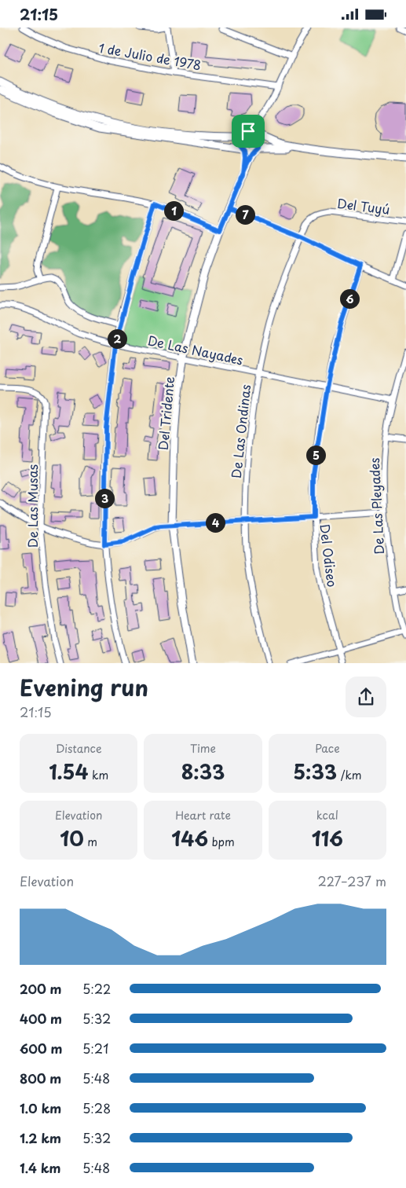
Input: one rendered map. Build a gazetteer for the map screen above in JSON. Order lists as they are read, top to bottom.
{
  "streets": {
    "main road": ["Del Tridente"],
    "street": [
      "1 de Julio de 1978",
      "Del Tuyú",
      "De Las Nayades",
      "De Las Ondinas",
      "De Las Musas",
      "De Las Pleyades",
      "Del Odiseo"
    ]
  },
  "crossings": [
    ["Del Tuyú", "De Las Ondinas"],
    ["De Las Nayades", "Del Tridente"],
    ["De Las Nayades", "De Las Ondinas"],
    ["De Las Nayades", "De Las Pleyades"],
    ["De Las Nayades", "Del Odiseo"]
  ],
  "page": {
    "status": "21:15",
    "pins": [
      "1",
      "7",
      "6",
      "2",
      "5",
      "3",
      "4"
    ],
    "heading": ["Evening run", "21:15"],
    "stats": [
      ["Distance", "1.54 km"],
      ["Time", "8:33"],
      ["Pace", "5:33 /km"],
      ["Elevation", "10 m"],
      ["Heart rate", "146 bpm"],
      ["kcal", "116"]
    ],
    "chart": ["Elevation", "227–237 m"],
    "list": [
      {
        "name": "200 m",
        "note": "5:22"
      },
      {
        "name": "400 m",
        "note": "5:32"
      },
      {
        "name": "600 m",
        "note": "5:21"
      },
      {
        "name": "800 m",
        "note": "5:48"
      },
      {
        "name": "1.0 km",
        "note": "5:28"
      },
      {
        "name": "1.2 km",
        "note": "5:32"
      },
      {
        "name": "1.4 km",
        "note": "5:48"
      }
    ]
  }
}
